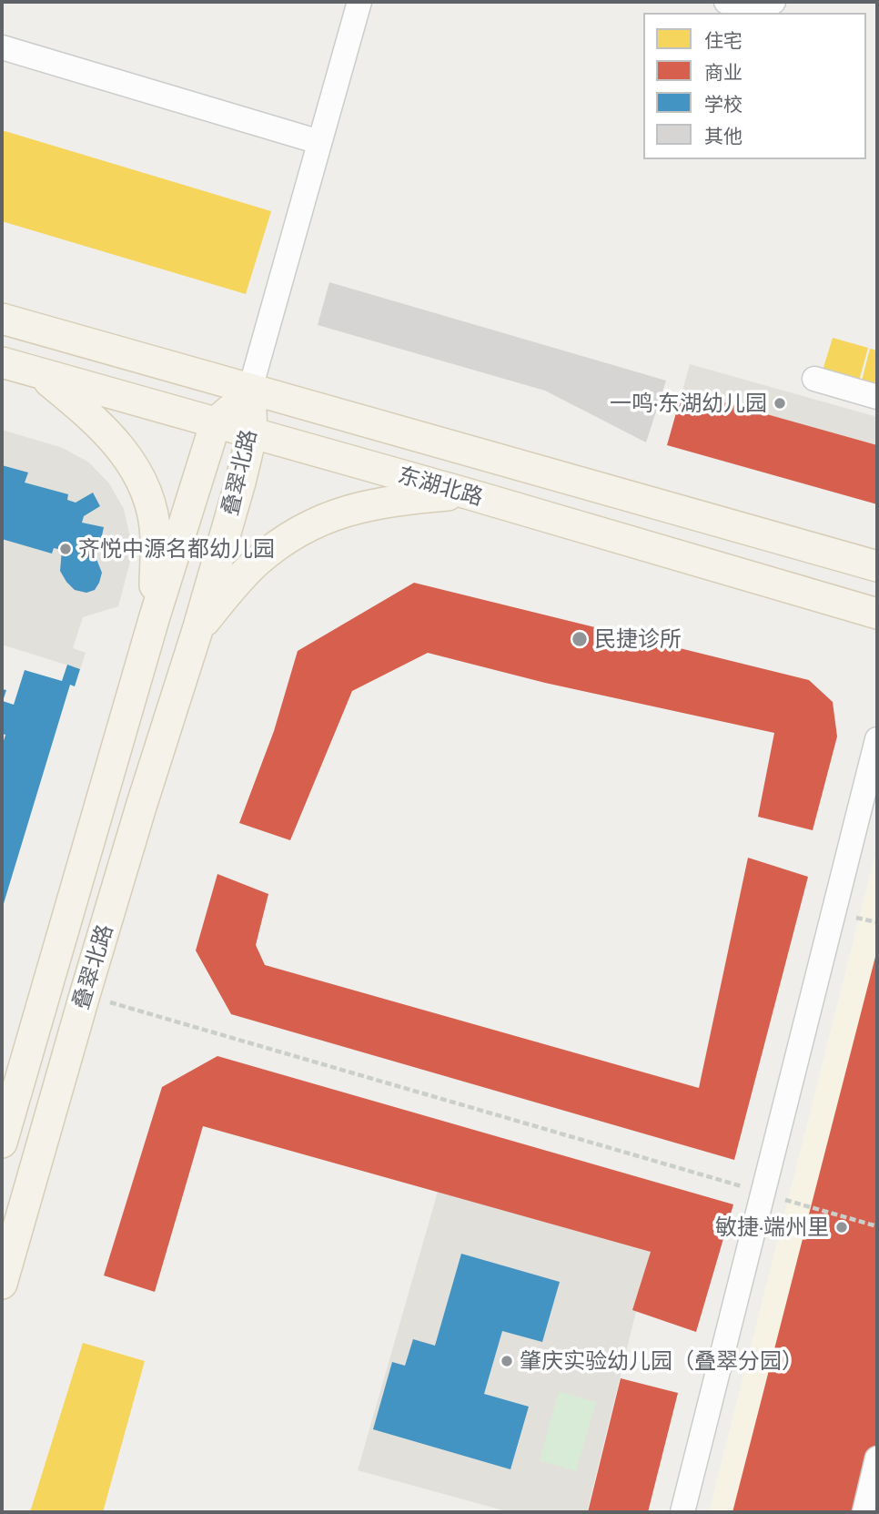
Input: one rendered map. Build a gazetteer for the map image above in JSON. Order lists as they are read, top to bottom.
{
  "streets": {
    "main road": ["叠翠北路", "东湖北路"]
  },
  "crossings": [
    ["叠翠北路", "东湖北路"]
  ],
  "places": [
    "一鸣·东湖幼儿园",
    "齐悦中源名都幼儿园",
    "民捷诊所",
    "敏捷·端州里",
    "肇庆实验幼儿园（叠翠分园）"
  ],
  "legend": [
    "住宅",
    "商业",
    "学校",
    "其他"
  ]
}
